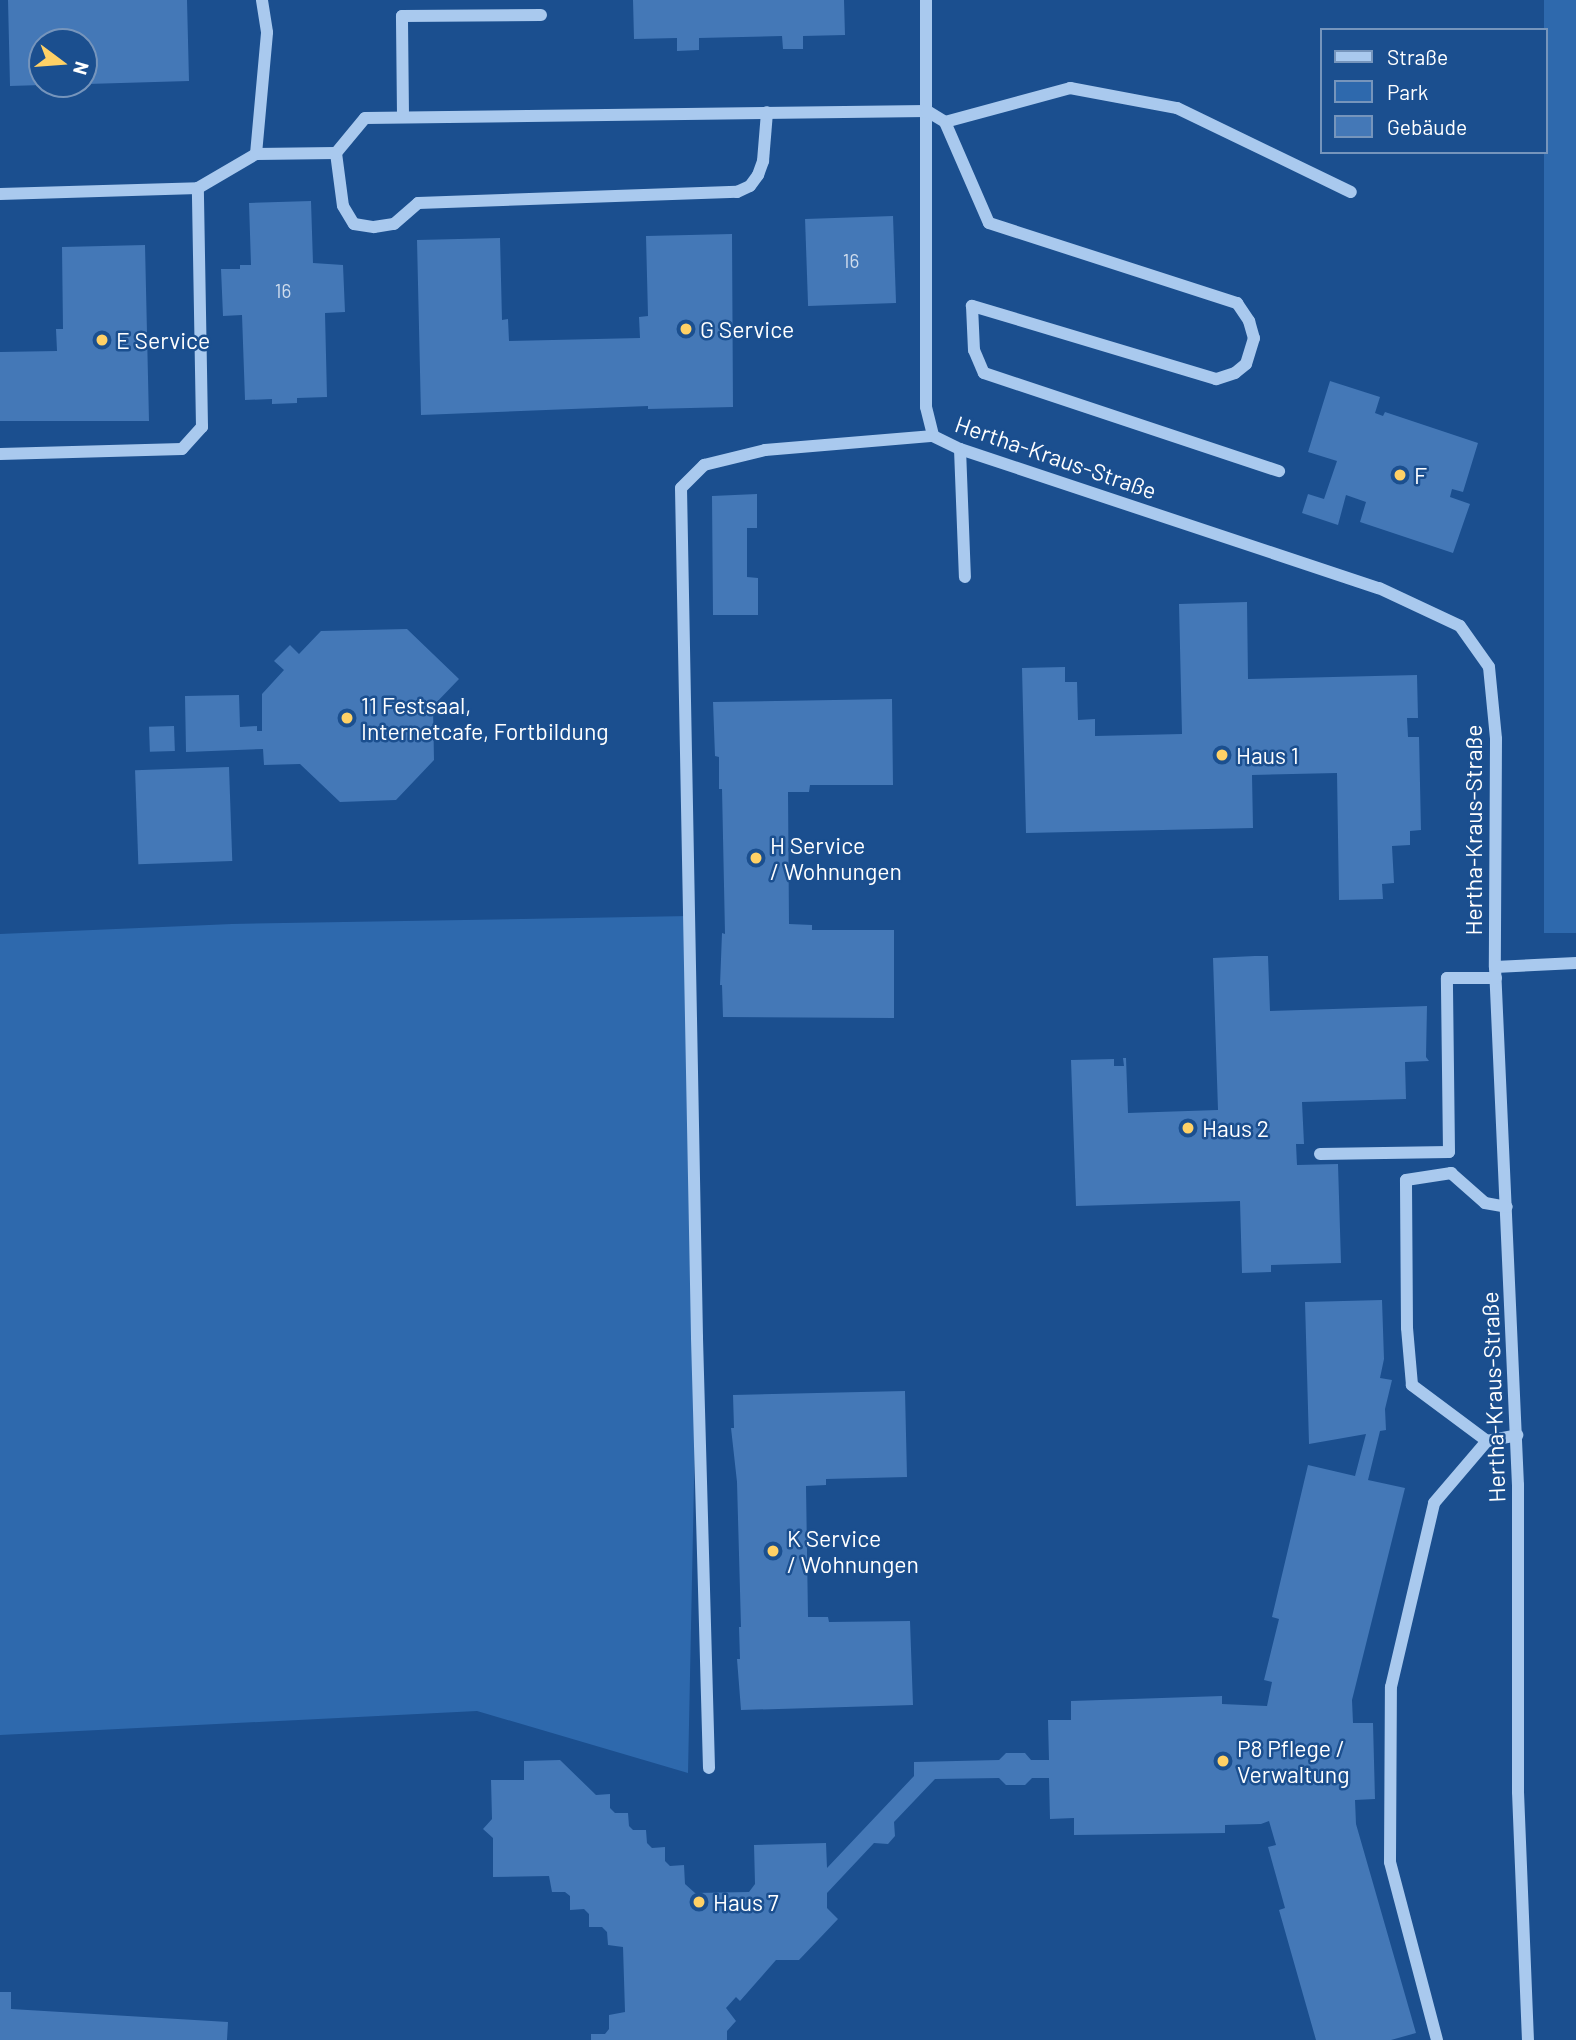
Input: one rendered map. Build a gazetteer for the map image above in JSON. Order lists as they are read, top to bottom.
{
  "streets": {
    "lane": ["Hertha-Kraus-Straße"]
  },
  "places": [
    "G Service",
    "E Service",
    "F",
    "11 Festsaal, Internetcafe, Fortbildung",
    "Haus 1",
    "H Service / Wohnungen",
    "Haus 2",
    "K Service / Wohnungen",
    "P8 Pflege / Verwaltung",
    "Haus 7"
  ],
  "house_numbers": ["16", "16"],
  "legend": ["Straße", "Park", "Gebäude"],
  "north": "right"
}
